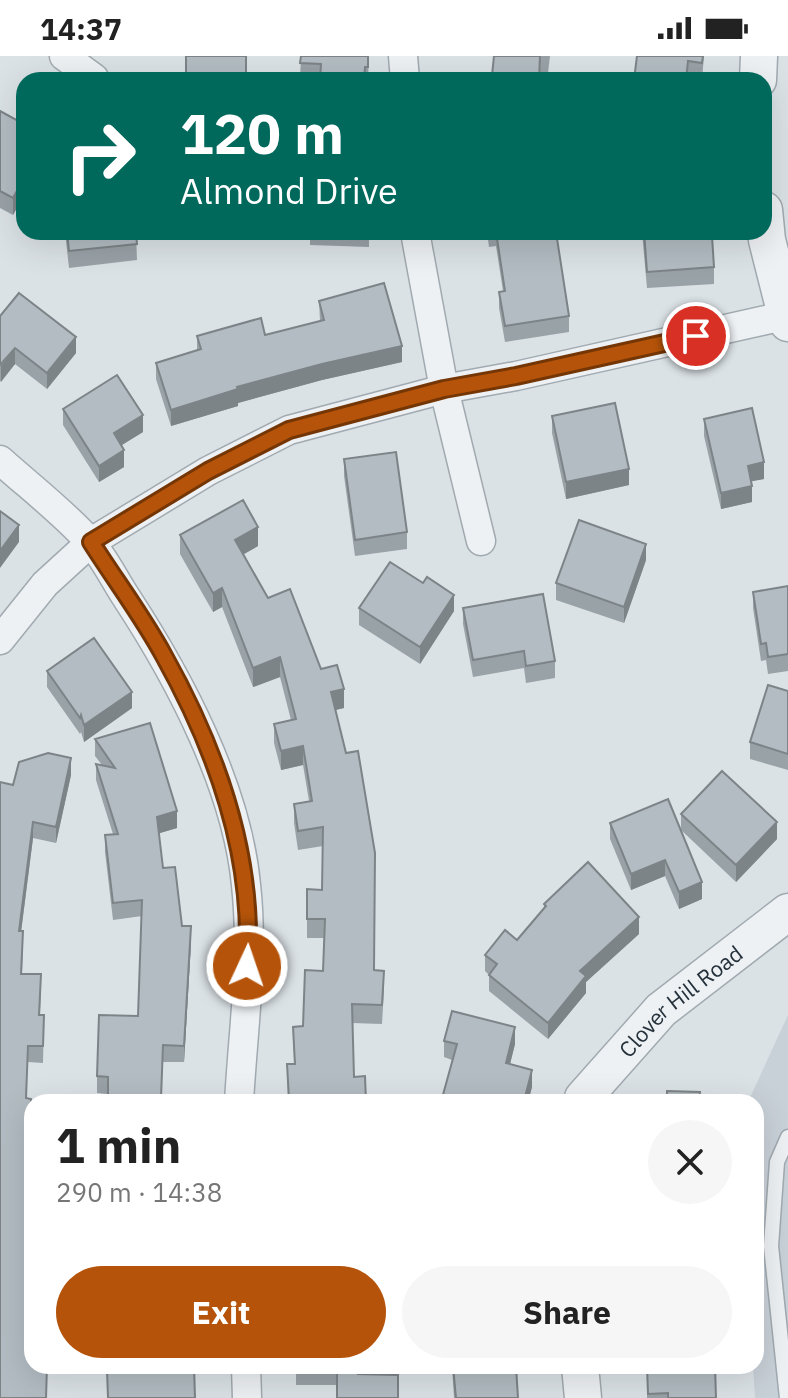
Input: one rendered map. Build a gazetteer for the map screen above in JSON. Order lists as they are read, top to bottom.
{
  "streets": {
    "street": ["Clover Hill Road"]
  },
  "page": {
    "status": "14:37",
    "turn": ["120 m", "Almond Drive"],
    "heading": ["1 min", "290 m · 14:38"],
    "buttons": ["Exit", "Share"]
  }
}
